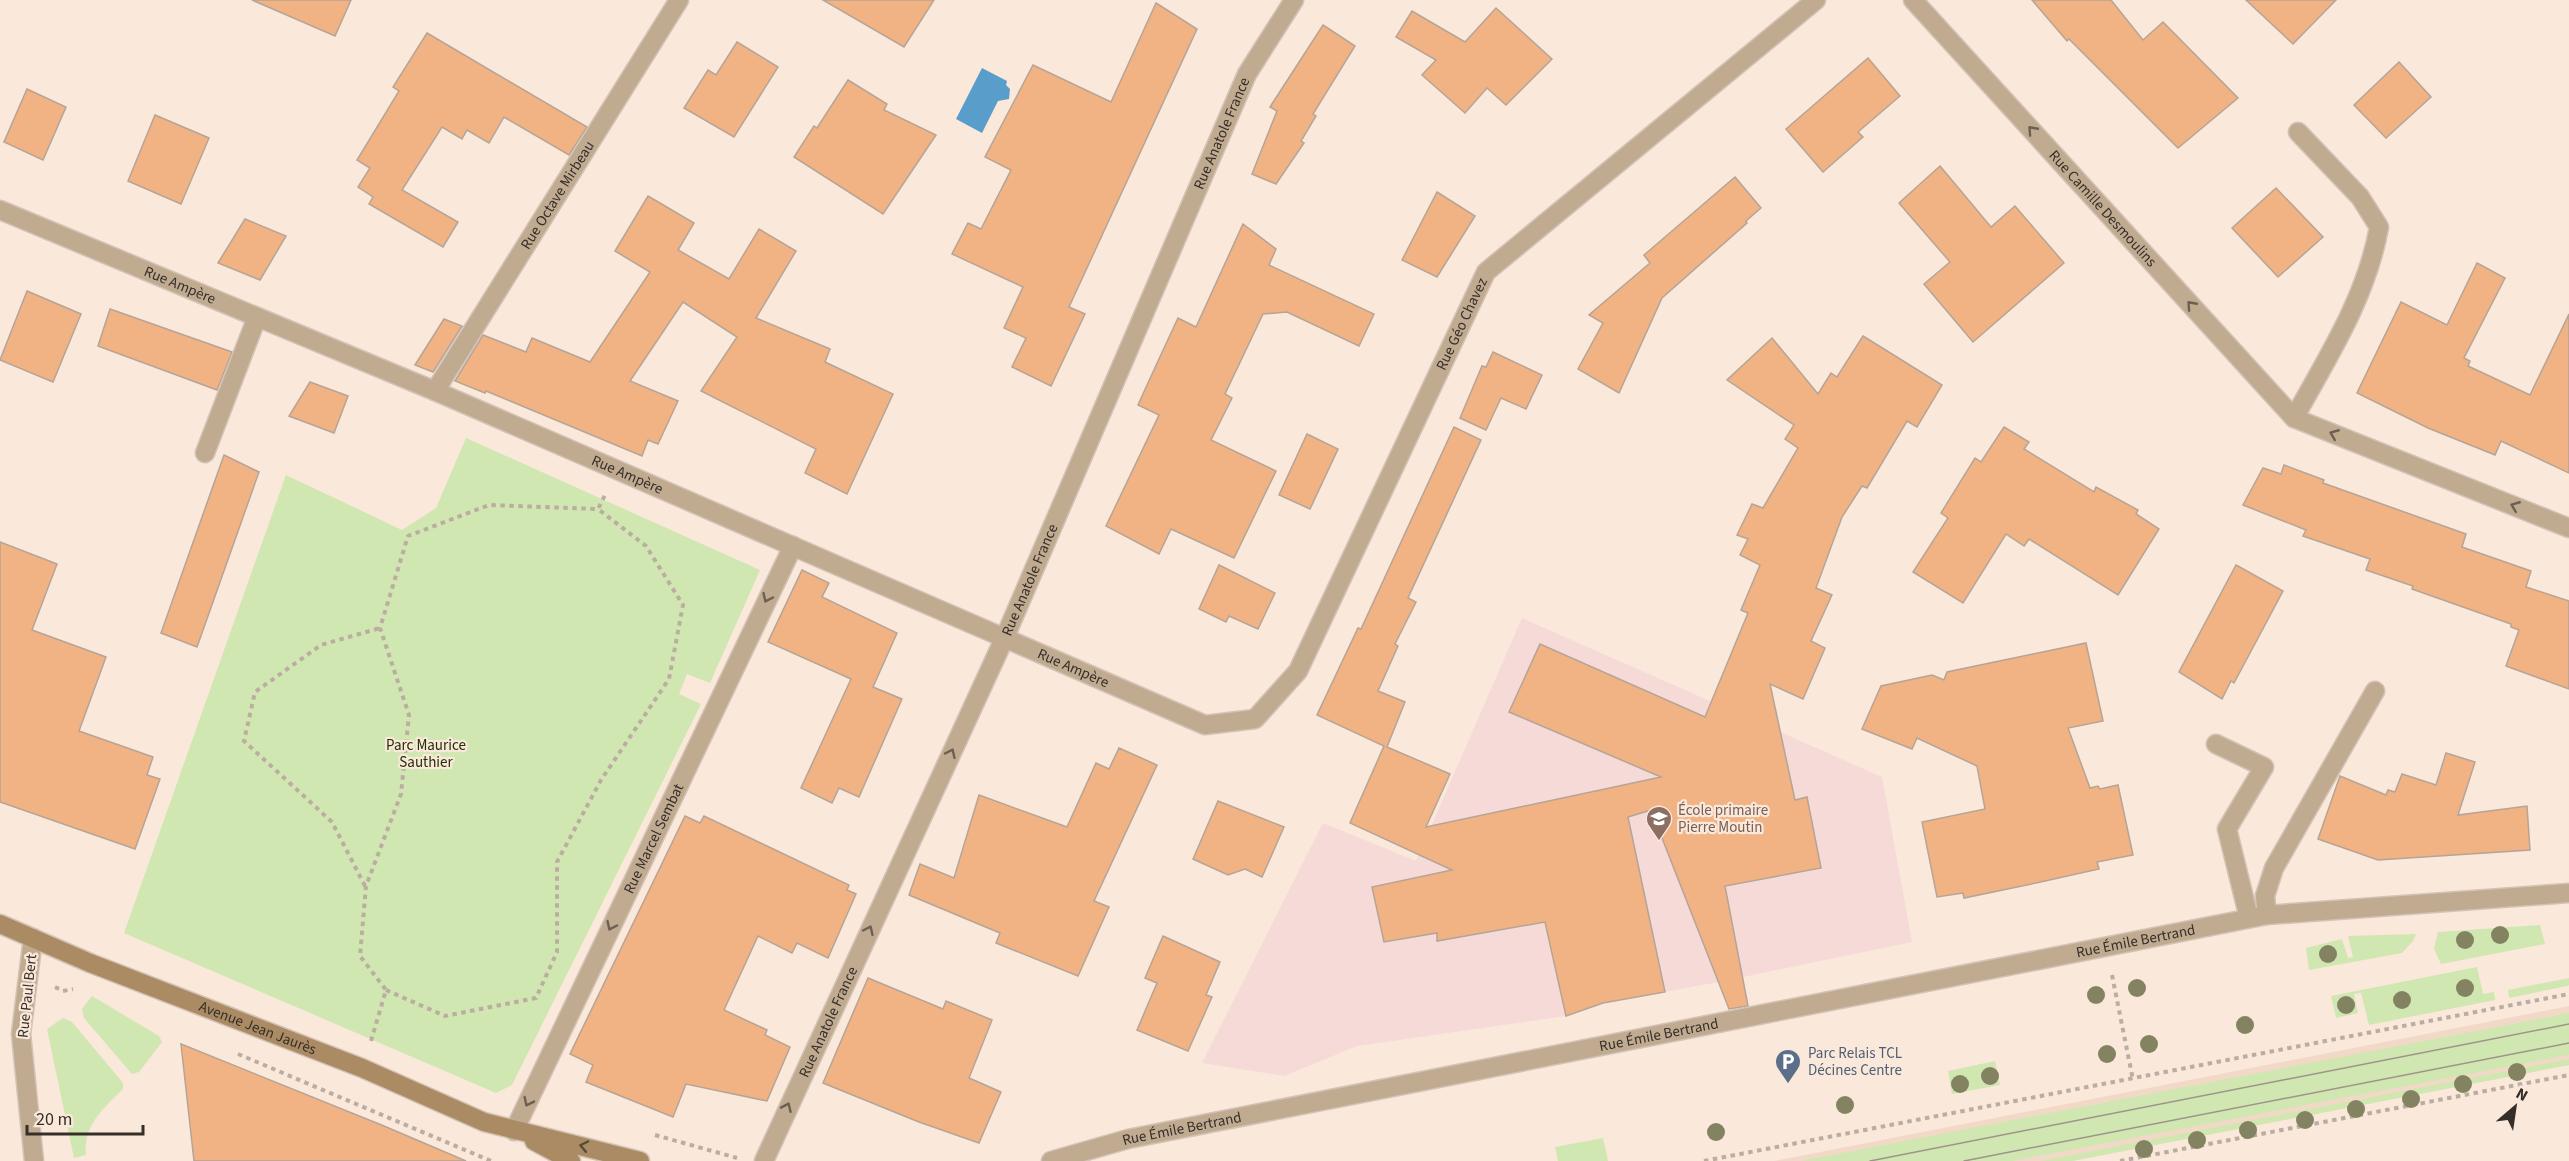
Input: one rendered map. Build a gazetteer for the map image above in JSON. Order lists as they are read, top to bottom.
{
  "streets": {
    "main road": ["Avenue Jean Jaurès"],
    "street": [
      "Rue Anatole France",
      "Rue Octave Mirbeau",
      "Rue Camille Desmoulins",
      "Rue Ampère",
      "Rue Géo Chavez",
      "Rue Marcel Sembat",
      "Rue Émile Bertrand",
      "Rue Paul Bert"
    ]
  },
  "crossings": [
    ["Rue Anatole France", "Rue Ampère"],
    ["Rue Octave Mirbeau", "Rue Ampère"],
    ["Rue Ampère", "Rue Géo Chavez"],
    ["Rue Ampère", "Rue Marcel Sembat"],
    ["Rue Marcel Sembat", "Avenue Jean Jaurès"],
    ["Rue Paul Bert", "Avenue Jean Jaurès"]
  ],
  "one_way": ["Rue Anatole France", "Rue Camille Desmoulins", "Rue Marcel Sembat"],
  "parks": ["Parc Maurice Sauthier"],
  "places": {
    "school or university": ["École primaire Pierre Moutin"],
    "parking": ["Parc Relais TCL Décines Centre"]
  },
  "scale_bar": "20 m",
  "north": "top right"
}
